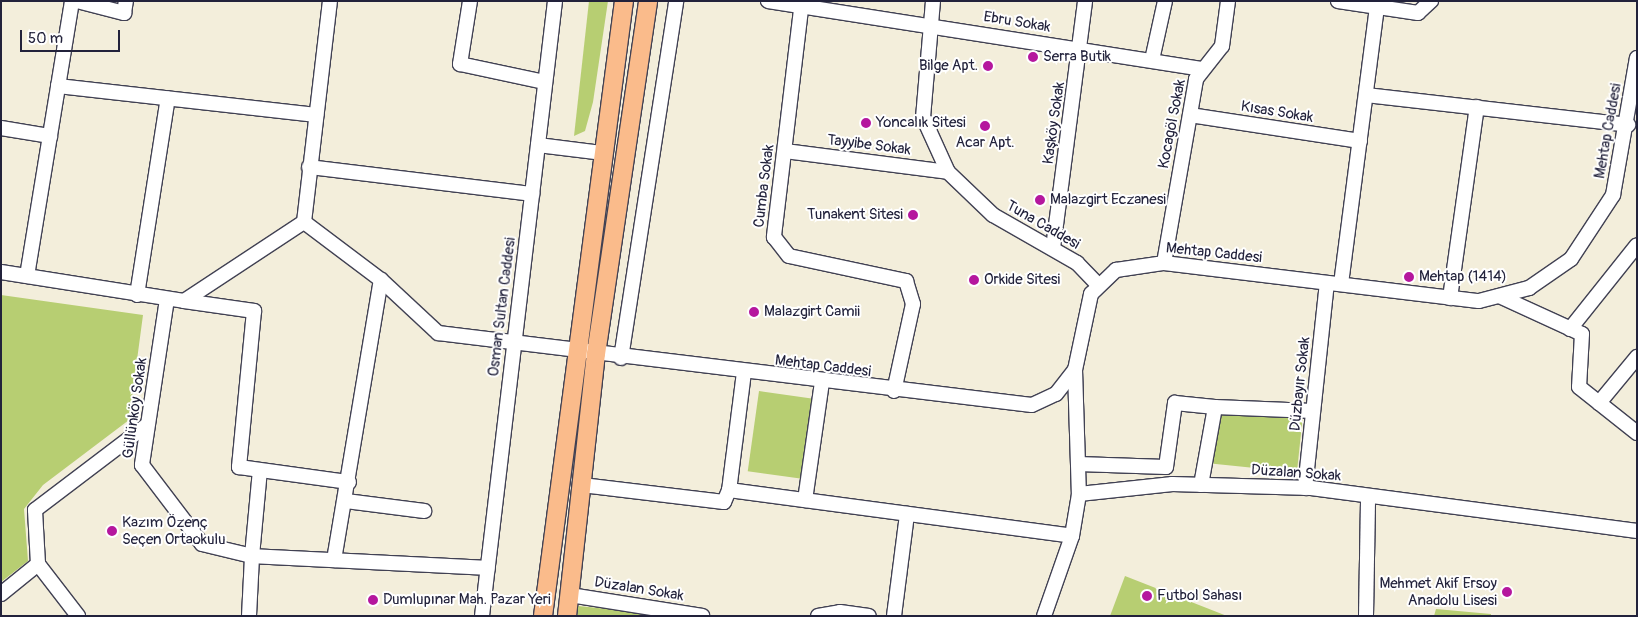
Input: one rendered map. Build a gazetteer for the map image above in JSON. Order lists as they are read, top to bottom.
{
  "streets": {
    "street": [
      "Ebru Sokak",
      "Kısas Sokak",
      "Kaşköy Sokak",
      "Kocagöl Sokak",
      "Mehtap Caddesi",
      "Tayyibe Sokak",
      "Cumba Sokak",
      "Tuna Caddesi",
      "Osman Sultan Caddesi",
      "Düzbayır Sokak",
      "Güllünköy Sokak",
      "Düzalan Sokak"
    ]
  },
  "crossings": [
    ["Ebru Sokak", "Kaşköy Sokak"],
    ["Ebru Sokak", "Kocagöl Sokak"],
    ["Ebru Sokak", "Cumba Sokak"],
    ["Ebru Sokak", "Tuna Caddesi"],
    ["Kısas Sokak", "Kocagöl Sokak"],
    ["Kaşköy Sokak", "Tuna Caddesi"],
    ["Kocagöl Sokak", "Mehtap Caddesi"],
    ["Mehtap Caddesi", "Cumba Sokak"],
    ["Mehtap Caddesi", "Tuna Caddesi"],
    ["Mehtap Caddesi", "Osman Sultan Caddesi"],
    ["Mehtap Caddesi", "Düzbayır Sokak"],
    ["Tayyibe Sokak", "Cumba Sokak"],
    ["Tayyibe Sokak", "Tuna Caddesi"],
    ["Osman Sultan Caddesi", "Güllünköy Sokak"],
    ["Düzbayır Sokak", "Düzalan Sokak"]
  ],
  "places": [
    "Serra Butik",
    "Bilge Apt.",
    "Yoncalık Sitesi",
    "Acar Apt.",
    "Malazgirt Eczanesi",
    "Tunakent Sitesi",
    "Mehtap (1414)",
    "Orkide Sitesi",
    "Malazgirt Camii",
    "Kazım Özenç Seçen Ortaokulu",
    "Mehmet Akif Ersoy Anadolu Lisesi",
    "Futbol Sahası",
    "Dumlupınar Mah. Pazar Yeri"
  ],
  "scale_bar": "50 m"
}
